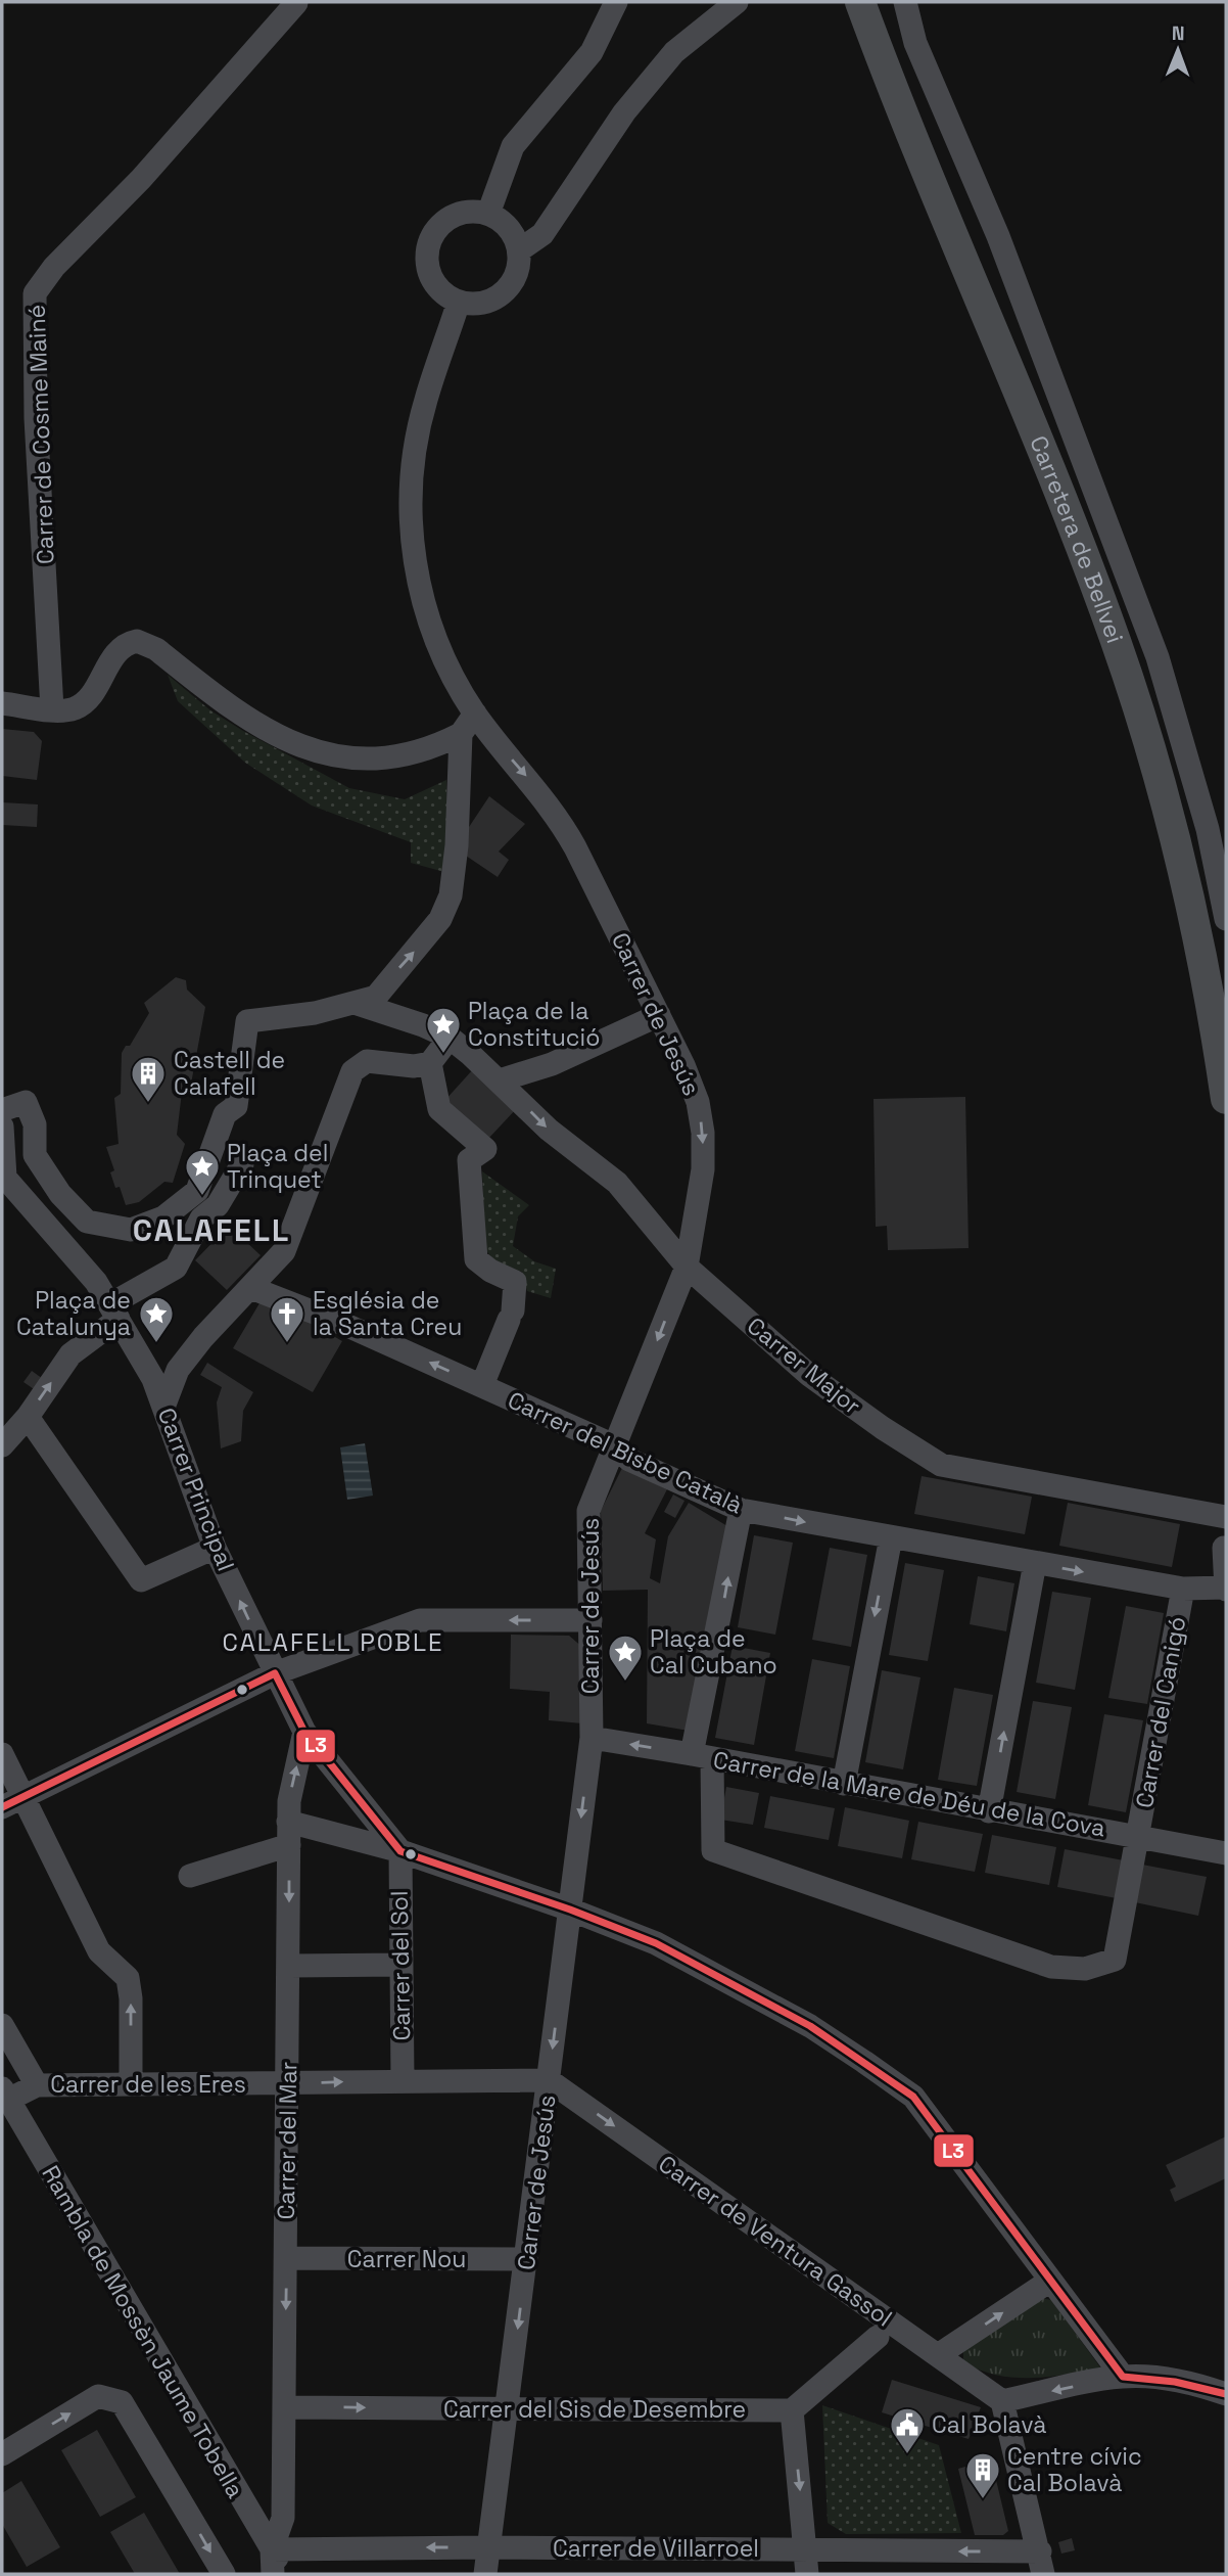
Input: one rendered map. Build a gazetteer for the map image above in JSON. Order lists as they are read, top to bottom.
{
  "streets": {
    "main road": ["Carretera de Bellvei"],
    "street": [
      "Carrer de Cosme Mainé",
      "Carrer de Jesús",
      "Carrer Major",
      "Carrer del Bisbe Català",
      "Carrer Principal",
      "Carrer del Canigó",
      "Carrer de la Mare de Déu de la Cova",
      "Carrer del Sol",
      "Carrer de les Eres",
      "Carrer del Mar",
      "Carrer de Ventura Gassol",
      "Carrer Nou",
      "Rambla de Mossèn Jaume Tobella",
      "Carrer del Sis de Desembre",
      "Carrer de Villarroel"
    ]
  },
  "crossings": [
    ["Carrer de Jesús", "Carrer Major"],
    ["Carrer de Jesús", "Carrer del Bisbe Català"],
    ["Carrer de Jesús", "Carrer de la Mare de Déu de la Cova"],
    ["Carrer de Jesús", "Carrer de les Eres"],
    ["Carrer de Jesús", "Carrer de Ventura Gassol"],
    ["Carrer de Jesús", "Carrer Nou"],
    ["Carrer de Jesús", "Carrer del Sis de Desembre"],
    ["Carrer de Jesús", "Carrer de Villarroel"],
    ["Carrer del Bisbe Català", "Carrer del Canigó"],
    ["Carrer Principal", "Carrer del Sol"],
    ["Carrer Principal", "Carrer del Mar"],
    ["Carrer del Canigó", "Carrer de la Mare de Déu de la Cova"],
    ["Carrer del Sol", "Carrer de les Eres"],
    ["Carrer de les Eres", "Carrer del Mar"],
    ["Carrer de les Eres", "Carrer de Ventura Gassol"],
    ["Carrer de les Eres", "Rambla de Mossèn Jaume Tobella"],
    ["Carrer del Mar", "Carrer Nou"],
    ["Carrer del Mar", "Rambla de Mossèn Jaume Tobella"],
    ["Carrer del Mar", "Carrer del Sis de Desembre"],
    ["Carrer del Mar", "Carrer de Villarroel"],
    ["Rambla de Mossèn Jaume Tobella", "Carrer de Villarroel"]
  ],
  "one_way": ["Carrer de Jesús", "Carrer del Sis de Desembre", "Carrer de Villarroel"],
  "districts": ["CALAFELL", "CALAFELL POBLE"],
  "places": {
    "place": [
      "Plaça de la Constitució",
      "Plaça del Trinquet",
      "Plaça de Catalunya",
      "Plaça de Cal Cubano"
    ],
    "building": ["Castell de Calafell", "Centre cívic Cal Bolavà"],
    "church": ["Església de la Santa Creu"],
    "public building": ["Cal Bolavà"]
  },
  "lines": ["transit line L3"],
  "north": "top"
}
